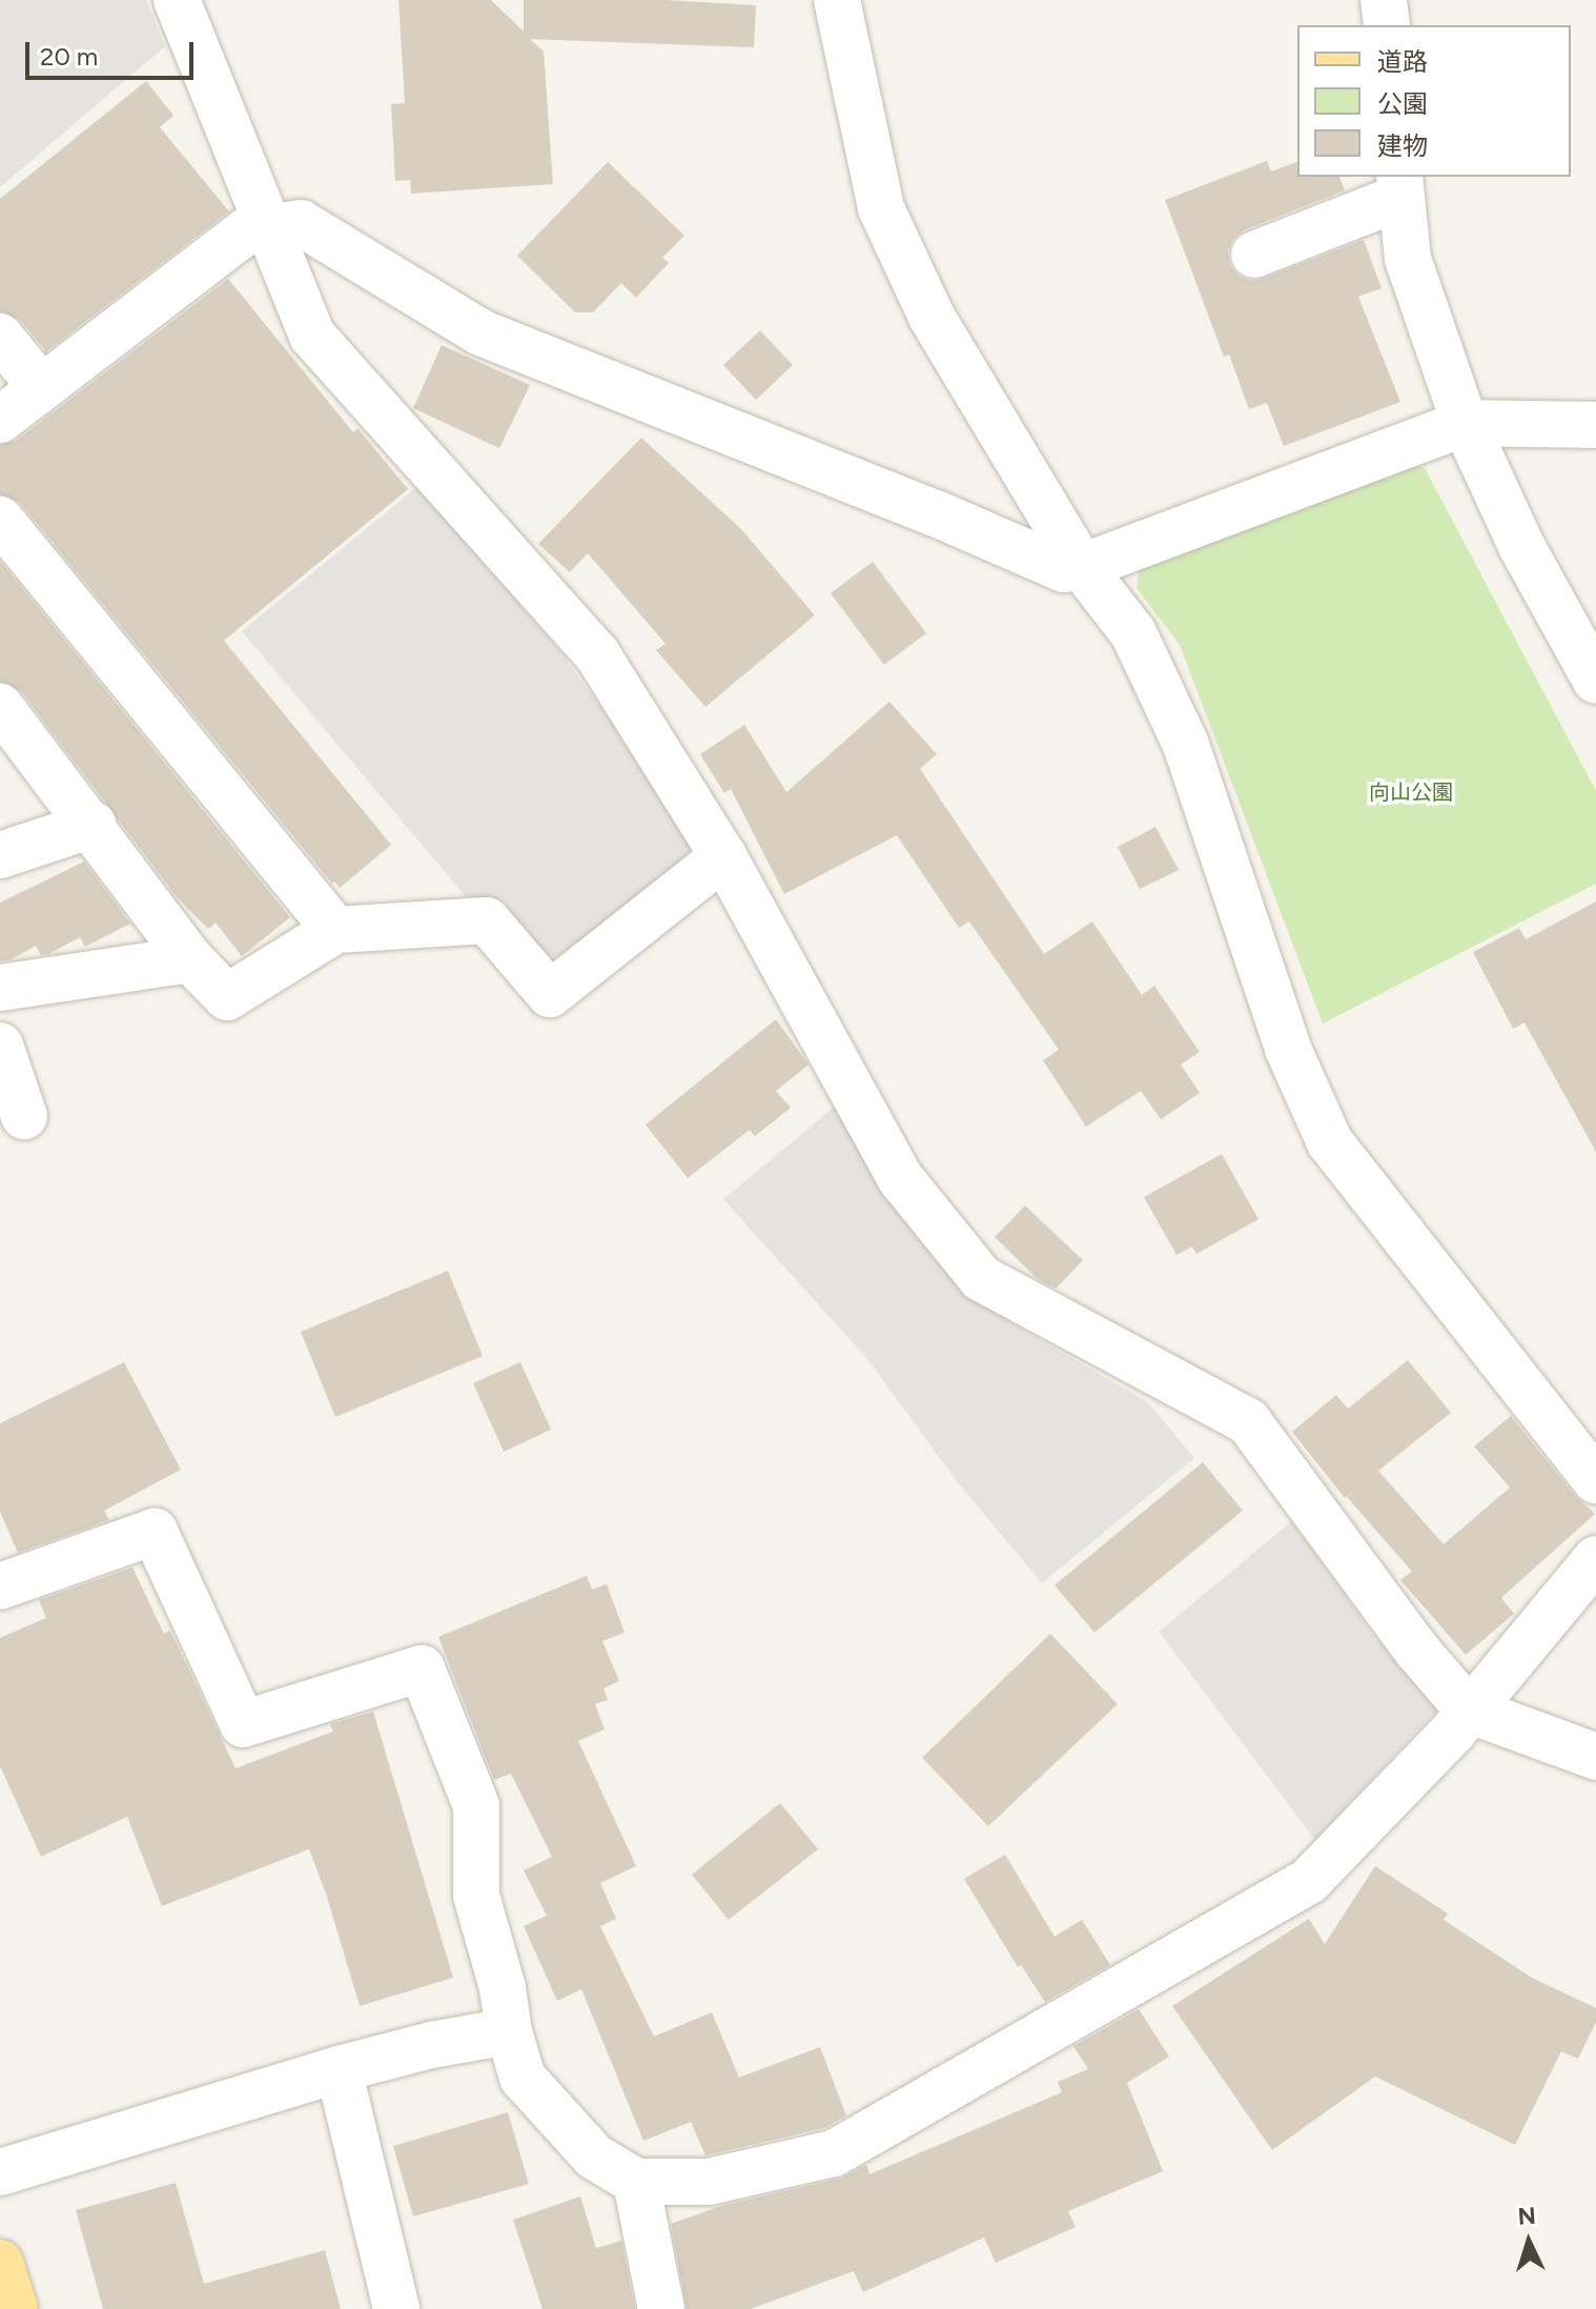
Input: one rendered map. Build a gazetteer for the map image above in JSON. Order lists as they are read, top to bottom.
{
  "parks": ["向山公園"],
  "legend": ["道路", "公園", "建物"],
  "scale_bar": "20 m",
  "north": "top"
}
